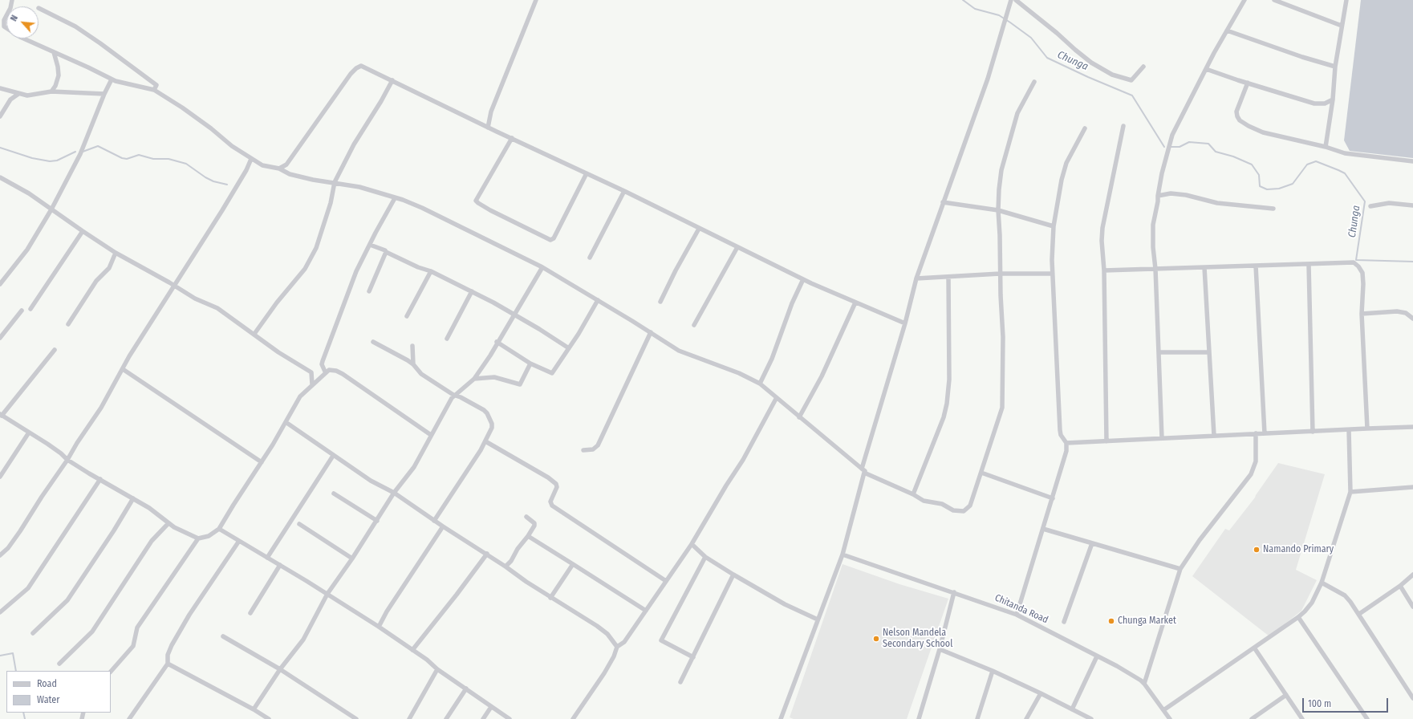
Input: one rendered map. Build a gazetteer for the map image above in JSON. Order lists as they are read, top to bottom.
{
  "streets": {
    "street": ["Chitanda Road"]
  },
  "water": ["Chunga"],
  "places": ["Namando Primary", "Chunga Market", "Nelson Mandela Secondary School"],
  "legend": ["Road", "Water"],
  "scale_bar": "100 m",
  "north": "top left"
}
